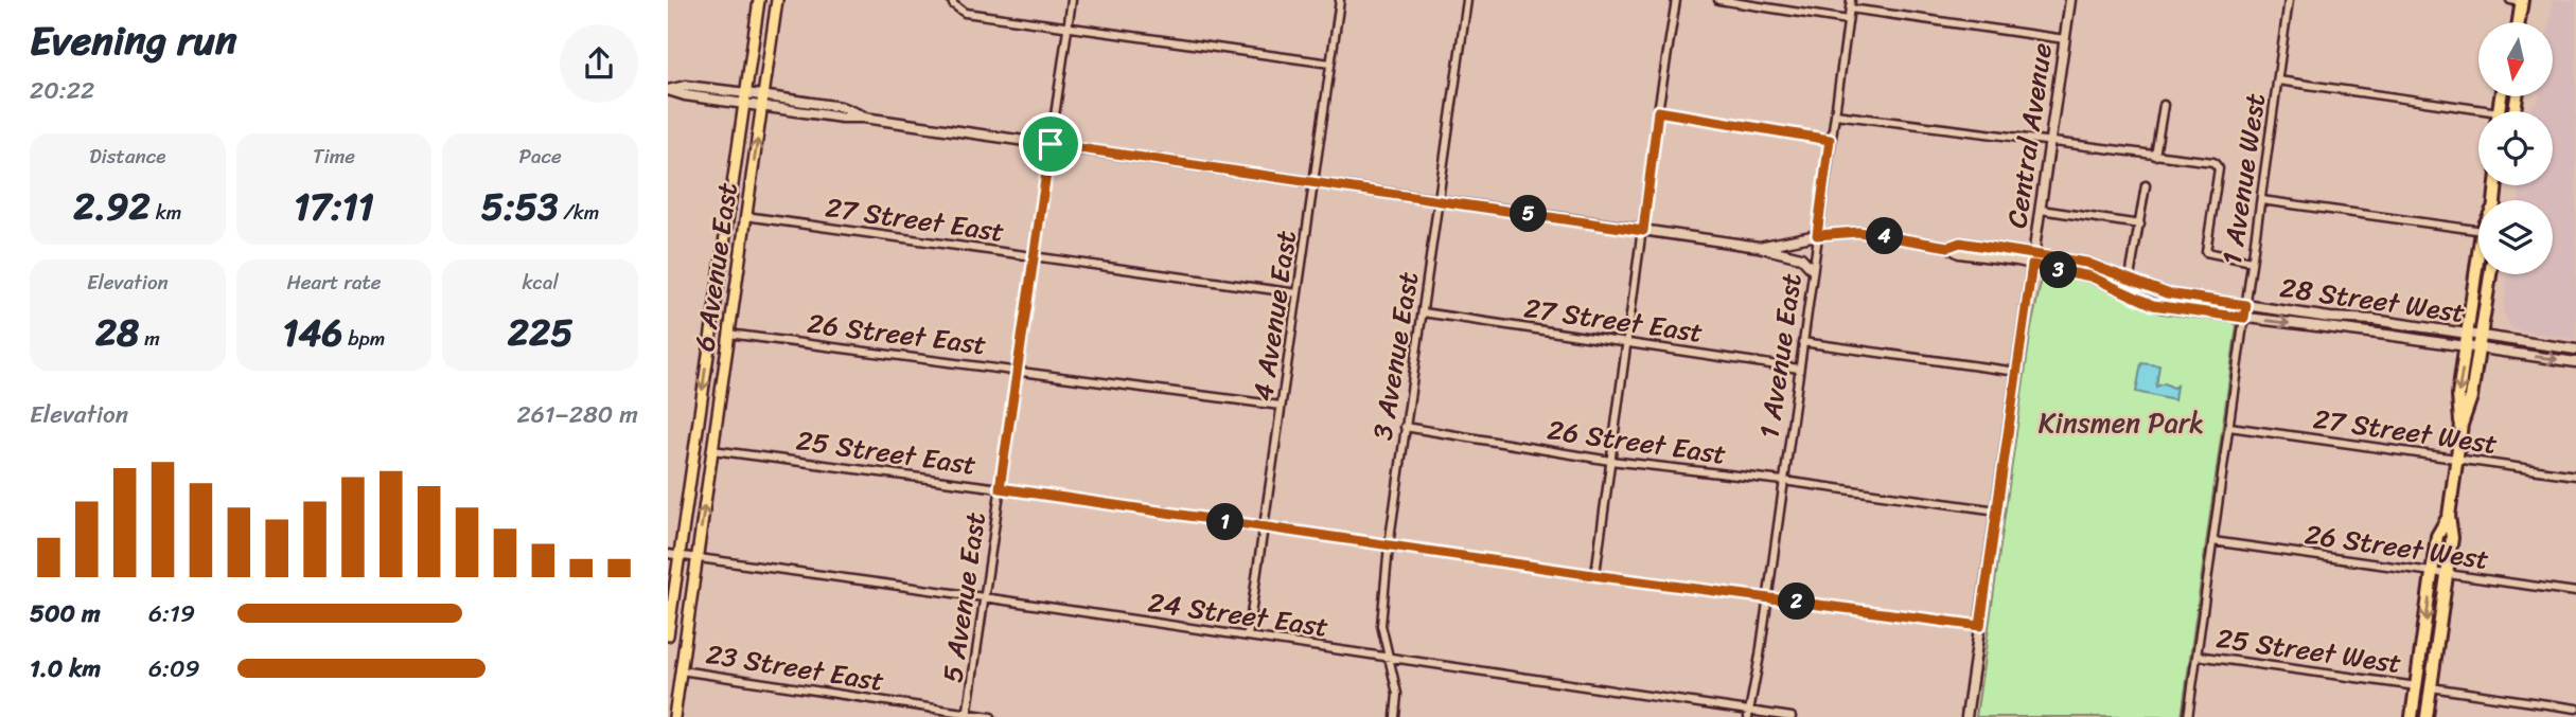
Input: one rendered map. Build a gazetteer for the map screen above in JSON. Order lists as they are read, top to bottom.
{
  "streets": {
    "main road": ["6 Avenue East"],
    "street": [
      "Central Avenue",
      "1 Avenue West",
      "27 Street East",
      "28 Street West",
      "4 Avenue East",
      "26 Street East",
      "3 Avenue East",
      "1 Avenue East",
      "27 Street West",
      "25 Street East",
      "26 Street West",
      "5 Avenue East",
      "24 Street East",
      "25 Street West",
      "23 Street East"
    ]
  },
  "crossings": [
    ["Central Avenue", "28 Street West"],
    ["Central Avenue", "26 Street East"],
    ["Central Avenue", "25 Street East"],
    ["1 Avenue West", "28 Street West"],
    ["1 Avenue West", "27 Street West"],
    ["1 Avenue West", "26 Street West"],
    ["1 Avenue West", "25 Street West"],
    ["27 Street East", "6 Avenue East"],
    ["27 Street East", "4 Avenue East"],
    ["27 Street East", "3 Avenue East"],
    ["27 Street East", "1 Avenue East"],
    ["27 Street East", "5 Avenue East"],
    ["6 Avenue East", "26 Street East"],
    ["6 Avenue East", "25 Street East"],
    ["6 Avenue East", "24 Street East"],
    ["6 Avenue East", "23 Street East"],
    ["4 Avenue East", "26 Street East"],
    ["4 Avenue East", "25 Street East"],
    ["4 Avenue East", "24 Street East"],
    ["26 Street East", "3 Avenue East"],
    ["26 Street East", "1 Avenue East"],
    ["26 Street East", "5 Avenue East"],
    ["3 Avenue East", "25 Street East"],
    ["3 Avenue East", "24 Street East"],
    ["1 Avenue East", "25 Street East"],
    ["1 Avenue East", "24 Street East"],
    ["25 Street East", "5 Avenue East"],
    ["5 Avenue East", "24 Street East"],
    ["5 Avenue East", "23 Street East"]
  ],
  "parks": ["Kinsmen Park"],
  "north": "bottom",
  "page": {
    "heading": ["Evening run", "20:22"],
    "stats": [
      ["Distance", "2.92 km"],
      ["Time", "17:11"],
      ["Pace", "5:53 /km"],
      ["Elevation", "28 m"],
      ["Heart rate", "146 bpm"],
      ["kcal", "225"]
    ],
    "pins": [
      "5",
      "4",
      "3",
      "1",
      "2"
    ],
    "chart": ["Elevation", "261–280 m"],
    "list": [
      {
        "name": "500 m",
        "note": "6:19"
      },
      {
        "name": "1.0 km",
        "note": "6:09"
      }
    ]
  }
}
